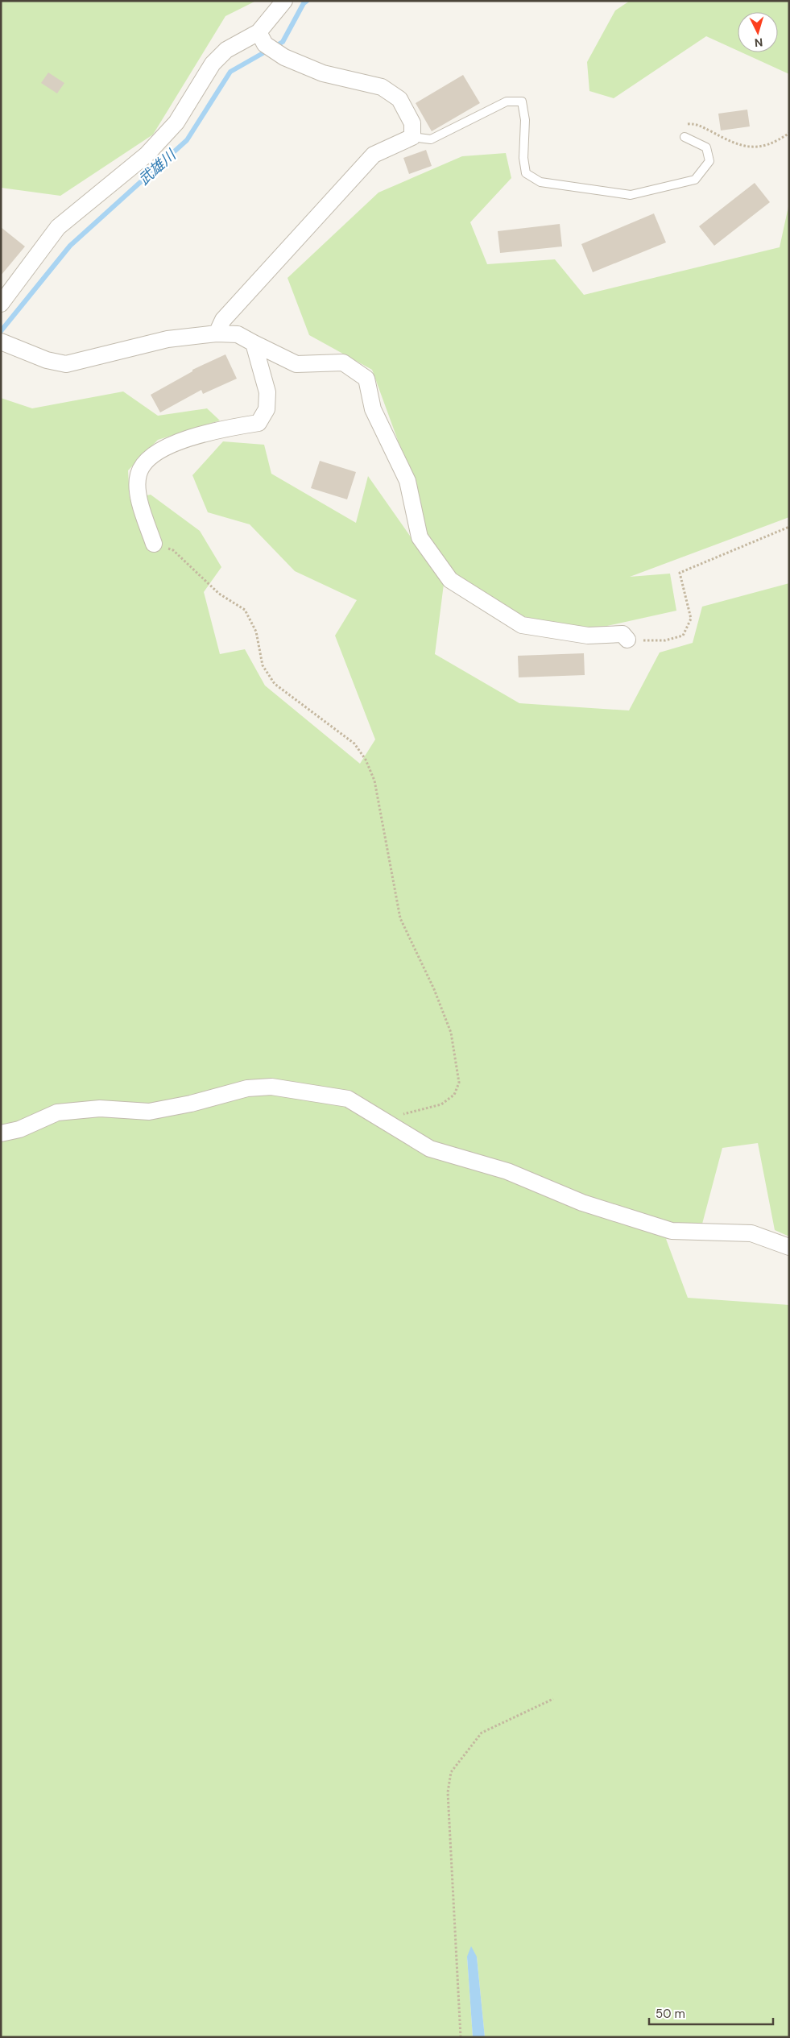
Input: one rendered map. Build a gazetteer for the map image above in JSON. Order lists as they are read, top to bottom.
{
  "water": ["武雄川"],
  "scale_bar": "50 m",
  "north": "bottom"
}
